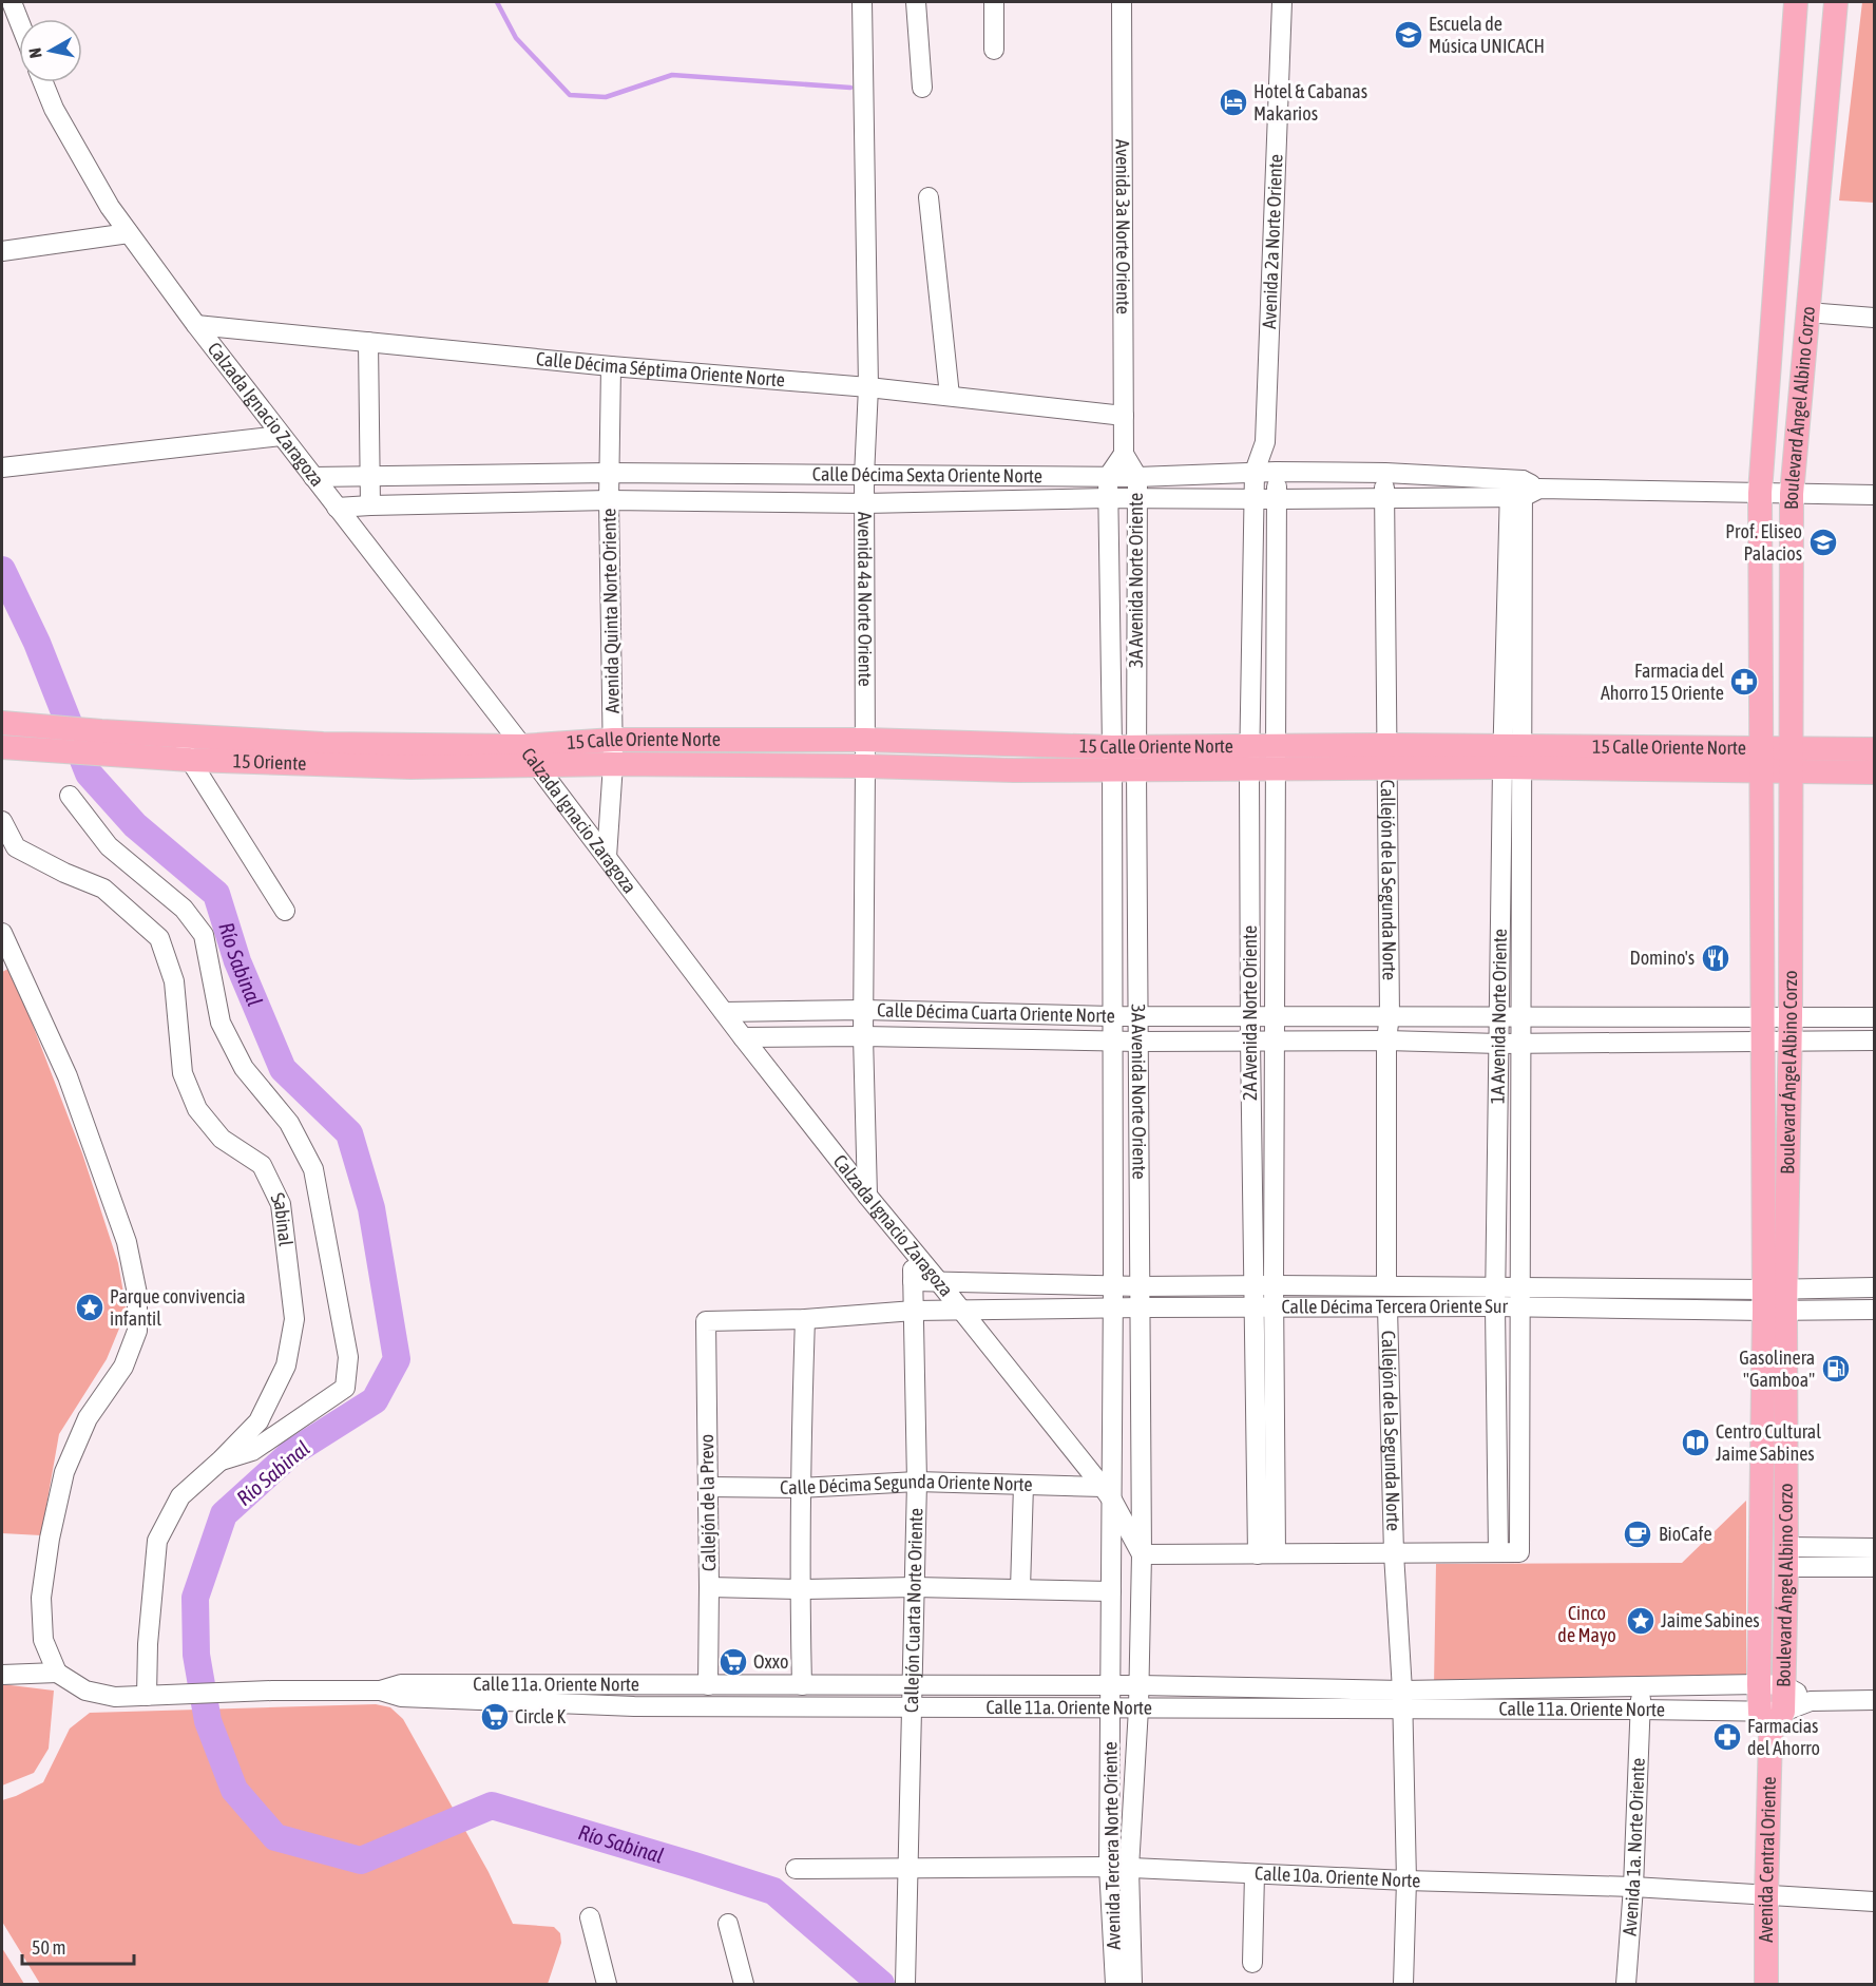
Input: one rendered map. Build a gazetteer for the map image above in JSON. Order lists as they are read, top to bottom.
{
  "streets": {
    "main road": [
      "Boulevard Ángel Albino Corzo",
      "15 Calle Oriente Norte",
      "15 Oriente",
      "Avenida Central Oriente"
    ],
    "street": [
      "Avenida 3a Norte Oriente",
      "Avenida 2a Norte Oriente",
      "Calle Décima Séptima Oriente Norte",
      "Calzada Ignacio Zaragoza",
      "Calle Décima Sexta Oriente Norte",
      "3A Avenida Norte Oriente",
      "Avenida 4a Norte Oriente",
      "Avenida Quinta Norte Oriente",
      "Callejón de la Segunda Norte",
      "Calle Décima Cuarta Oriente Norte",
      "2A Avenida Norte Oriente",
      "1A Avenida Norte Oriente",
      "Sabinal",
      "Calle Décima Tercera Oriente Sur",
      "Calle Décima Segunda Oriente Norte",
      "Callejón de la Prevo",
      "Callejón Cuarta Norte Oriente",
      "Calle 11a. Oriente Norte",
      "Avenida Tercera Norte Oriente",
      "Avenida 1a. Norte Oriente",
      "Calle 10a. Oriente Norte"
    ]
  },
  "crossings": [
    ["Avenida 3a Norte Oriente", "Calle Décima Séptima Oriente Norte"],
    ["Avenida 2a Norte Oriente", "Calle Décima Sexta Oriente Norte"],
    ["Avenida 2a Norte Oriente", "2A Avenida Norte Oriente"],
    ["Calle Décima Séptima Oriente Norte", "Calzada Ignacio Zaragoza"],
    ["Calle Décima Séptima Oriente Norte", "Avenida 4a Norte Oriente"],
    ["Calle Décima Séptima Oriente Norte", "Avenida Quinta Norte Oriente"],
    ["Boulevard Ángel Albino Corzo", "Calle Décima Sexta Oriente Norte"],
    ["Boulevard Ángel Albino Corzo", "15 Calle Oriente Norte"],
    ["Boulevard Ángel Albino Corzo", "Calle Décima Cuarta Oriente Norte"],
    ["Boulevard Ángel Albino Corzo", "Calle Décima Tercera Oriente Sur"],
    ["Boulevard Ángel Albino Corzo", "Calle 11a. Oriente Norte"],
    ["Boulevard Ángel Albino Corzo", "Avenida Central Oriente"],
    ["Calzada Ignacio Zaragoza", "Calle Décima Sexta Oriente Norte"],
    ["Calzada Ignacio Zaragoza", "3A Avenida Norte Oriente"],
    ["Calzada Ignacio Zaragoza", "Avenida 4a Norte Oriente"],
    ["Calzada Ignacio Zaragoza", "Avenida Quinta Norte Oriente"],
    ["Calzada Ignacio Zaragoza", "15 Calle Oriente Norte"],
    ["Calzada Ignacio Zaragoza", "15 Oriente"],
    ["Calzada Ignacio Zaragoza", "Calle Décima Cuarta Oriente Norte"],
    ["Calzada Ignacio Zaragoza", "Calle Décima Tercera Oriente Sur"],
    ["Calzada Ignacio Zaragoza", "Calle Décima Segunda Oriente Norte"],
    ["Calzada Ignacio Zaragoza", "Callejón Cuarta Norte Oriente"],
    ["Calle Décima Sexta Oriente Norte", "3A Avenida Norte Oriente"],
    ["Calle Décima Sexta Oriente Norte", "Avenida 4a Norte Oriente"],
    ["Calle Décima Sexta Oriente Norte", "Avenida Quinta Norte Oriente"],
    ["Calle Décima Sexta Oriente Norte", "Callejón de la Segunda Norte"],
    ["Calle Décima Sexta Oriente Norte", "2A Avenida Norte Oriente"],
    ["Calle Décima Sexta Oriente Norte", "1A Avenida Norte Oriente"],
    ["3A Avenida Norte Oriente", "15 Calle Oriente Norte"],
    ["3A Avenida Norte Oriente", "Calle Décima Cuarta Oriente Norte"],
    ["3A Avenida Norte Oriente", "Calle Décima Tercera Oriente Sur"],
    ["3A Avenida Norte Oriente", "Calle Décima Segunda Oriente Norte"],
    ["3A Avenida Norte Oriente", "Calle 11a. Oriente Norte"],
    ["3A Avenida Norte Oriente", "Avenida Tercera Norte Oriente"],
    ["Avenida 4a Norte Oriente", "15 Calle Oriente Norte"],
    ["Avenida 4a Norte Oriente", "Calle Décima Cuarta Oriente Norte"],
    ["Avenida Quinta Norte Oriente", "15 Calle Oriente Norte"],
    ["15 Calle Oriente Norte", "15 Oriente"],
    ["15 Calle Oriente Norte", "Callejón de la Segunda Norte"],
    ["15 Calle Oriente Norte", "2A Avenida Norte Oriente"],
    ["15 Calle Oriente Norte", "1A Avenida Norte Oriente"],
    ["Callejón de la Segunda Norte", "Calle Décima Cuarta Oriente Norte"],
    ["Callejón de la Segunda Norte", "Calle Décima Tercera Oriente Sur"],
    ["Callejón de la Segunda Norte", "Calle 11a. Oriente Norte"],
    ["Calle Décima Cuarta Oriente Norte", "2A Avenida Norte Oriente"],
    ["Calle Décima Cuarta Oriente Norte", "1A Avenida Norte Oriente"],
    ["2A Avenida Norte Oriente", "Calle Décima Tercera Oriente Sur"],
    ["1A Avenida Norte Oriente", "Calle Décima Tercera Oriente Sur"],
    ["Sabinal", "Calle 11a. Oriente Norte"],
    ["Calle Décima Tercera Oriente Sur", "Callejón de la Prevo"],
    ["Calle Décima Tercera Oriente Sur", "Callejón Cuarta Norte Oriente"],
    ["Calle Décima Segunda Oriente Norte", "Callejón de la Prevo"],
    ["Calle Décima Segunda Oriente Norte", "Callejón Cuarta Norte Oriente"],
    ["Callejón de la Prevo", "Calle 11a. Oriente Norte"],
    ["Callejón Cuarta Norte Oriente", "Calle 11a. Oriente Norte"],
    ["Callejón Cuarta Norte Oriente", "Calle 10a. Oriente Norte"],
    ["Calle 11a. Oriente Norte", "Avenida Tercera Norte Oriente"],
    ["Calle 11a. Oriente Norte", "Avenida 1a. Norte Oriente"],
    ["Avenida Tercera Norte Oriente", "Calle 10a. Oriente Norte"],
    ["Avenida 1a. Norte Oriente", "Calle 10a. Oriente Norte"],
    ["Avenida Central Oriente", "Calle 10a. Oriente Norte"]
  ],
  "water": ["Río Sabinal"],
  "parks": ["Cinco de Mayo"],
  "places": {
    "school or university": ["Escuela de Música UNICACH", "Prof. Eliseo Palacios"],
    "hotel": ["Hotel & Cabanas Makarios"],
    "pharmacy": ["Farmacia del Ahorro 15 Oriente", "Farmacias del Ahorro"],
    "restaurant": ["Domino's"],
    "place": ["Parque convivencia infantil", "Jaime Sabines"],
    "fuel station": ["Gasolinera \"Gamboa\""],
    "library": ["Centro Cultural Jaime Sabines"],
    "cafe": ["BioCafe"],
    "supermarket": ["Oxxo", "Circle K"]
  },
  "scale_bar": "50 m",
  "north": "left"
}
